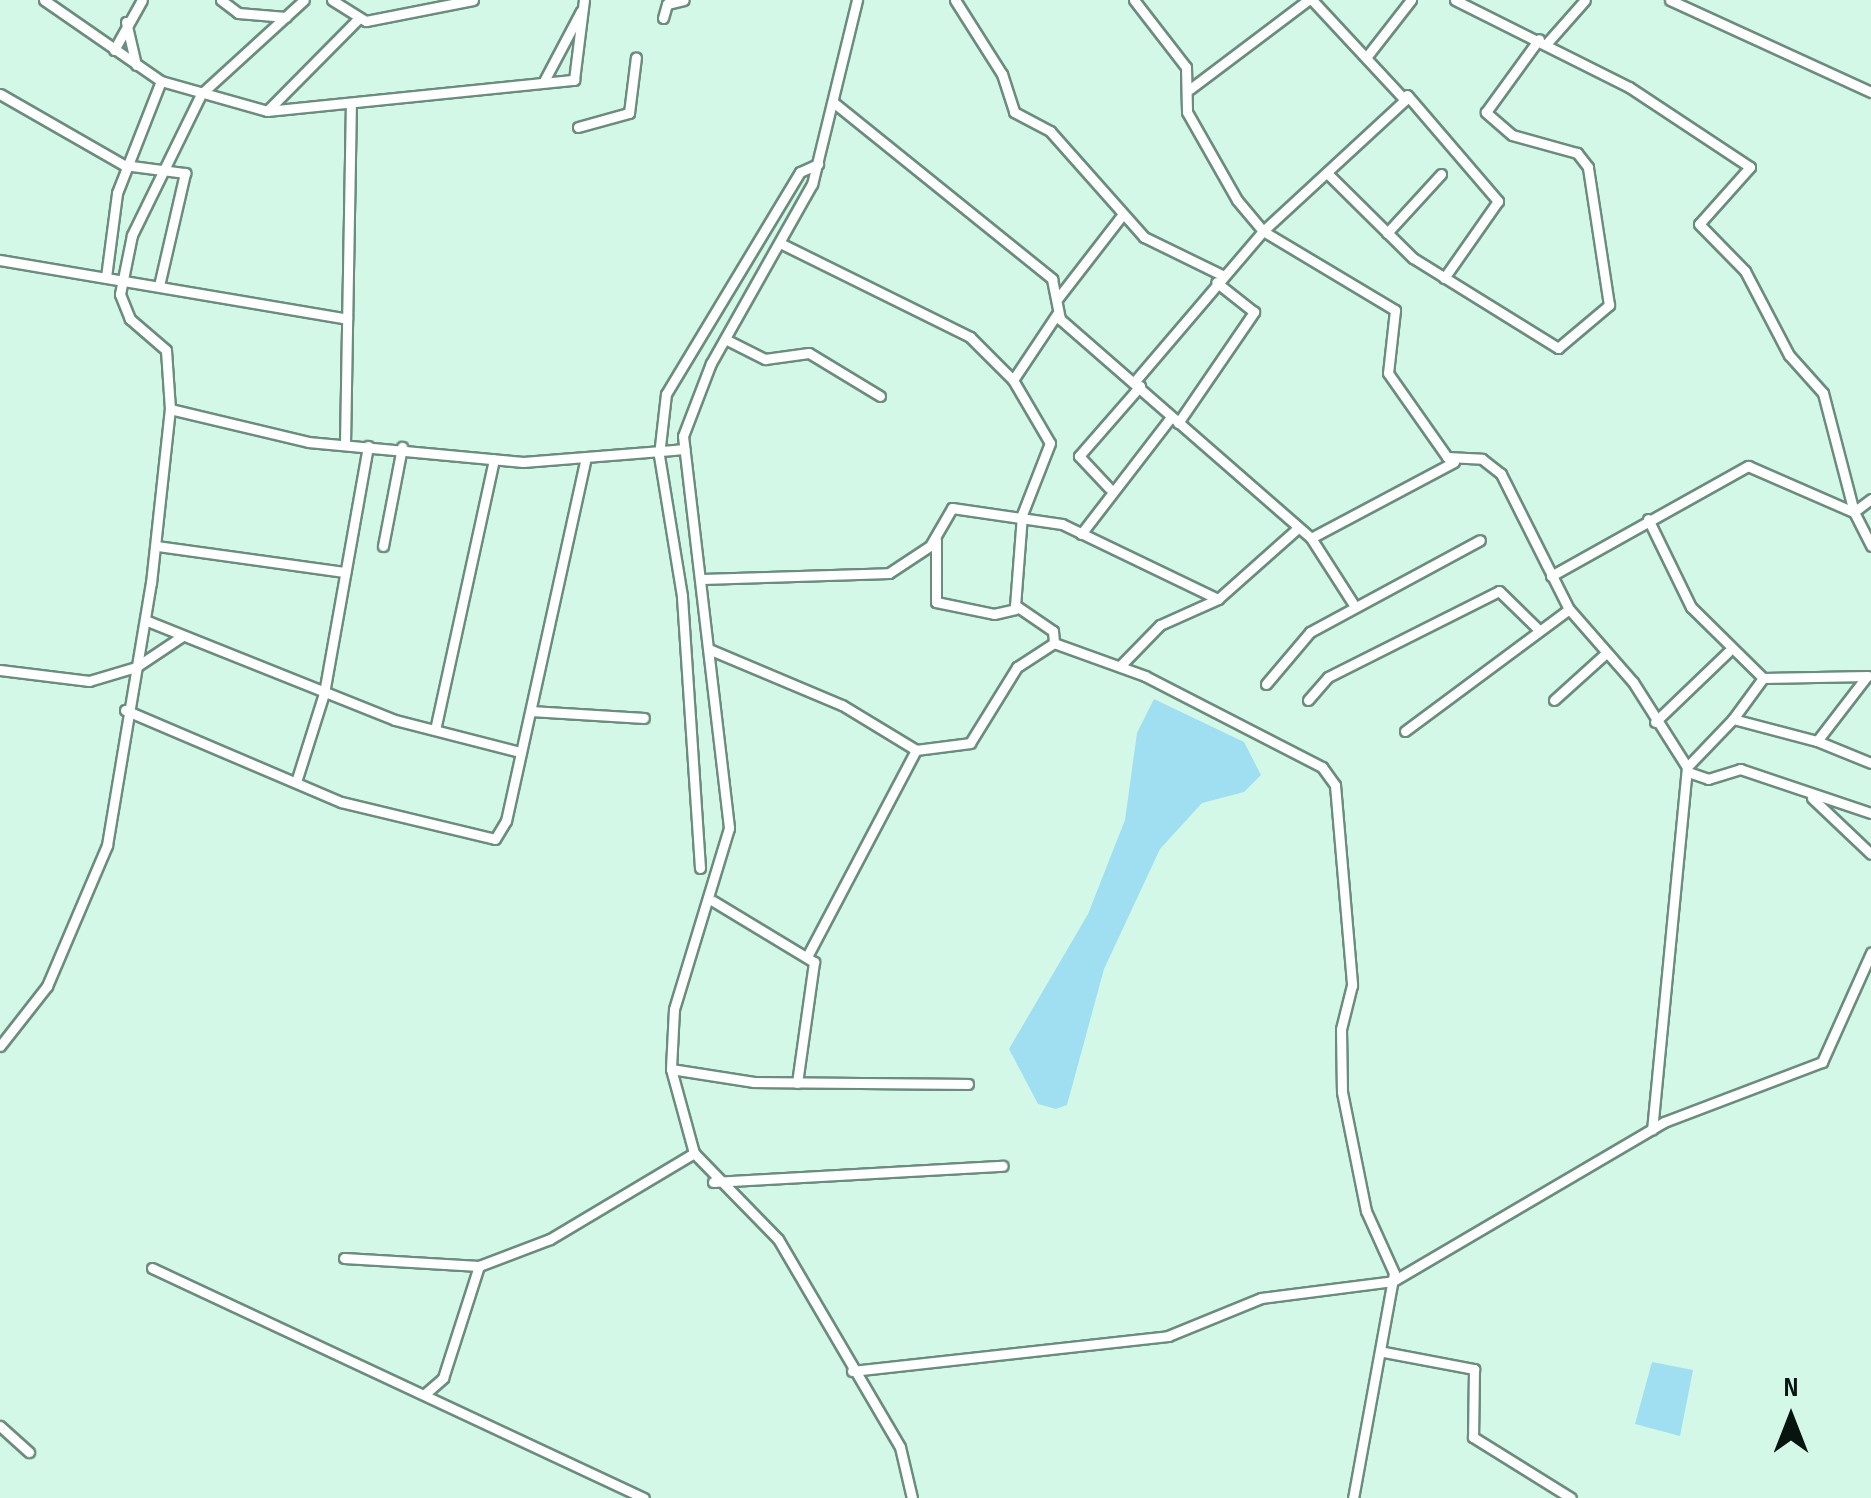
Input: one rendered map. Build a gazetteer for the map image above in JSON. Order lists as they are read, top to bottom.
{
  "north": "top"
}
